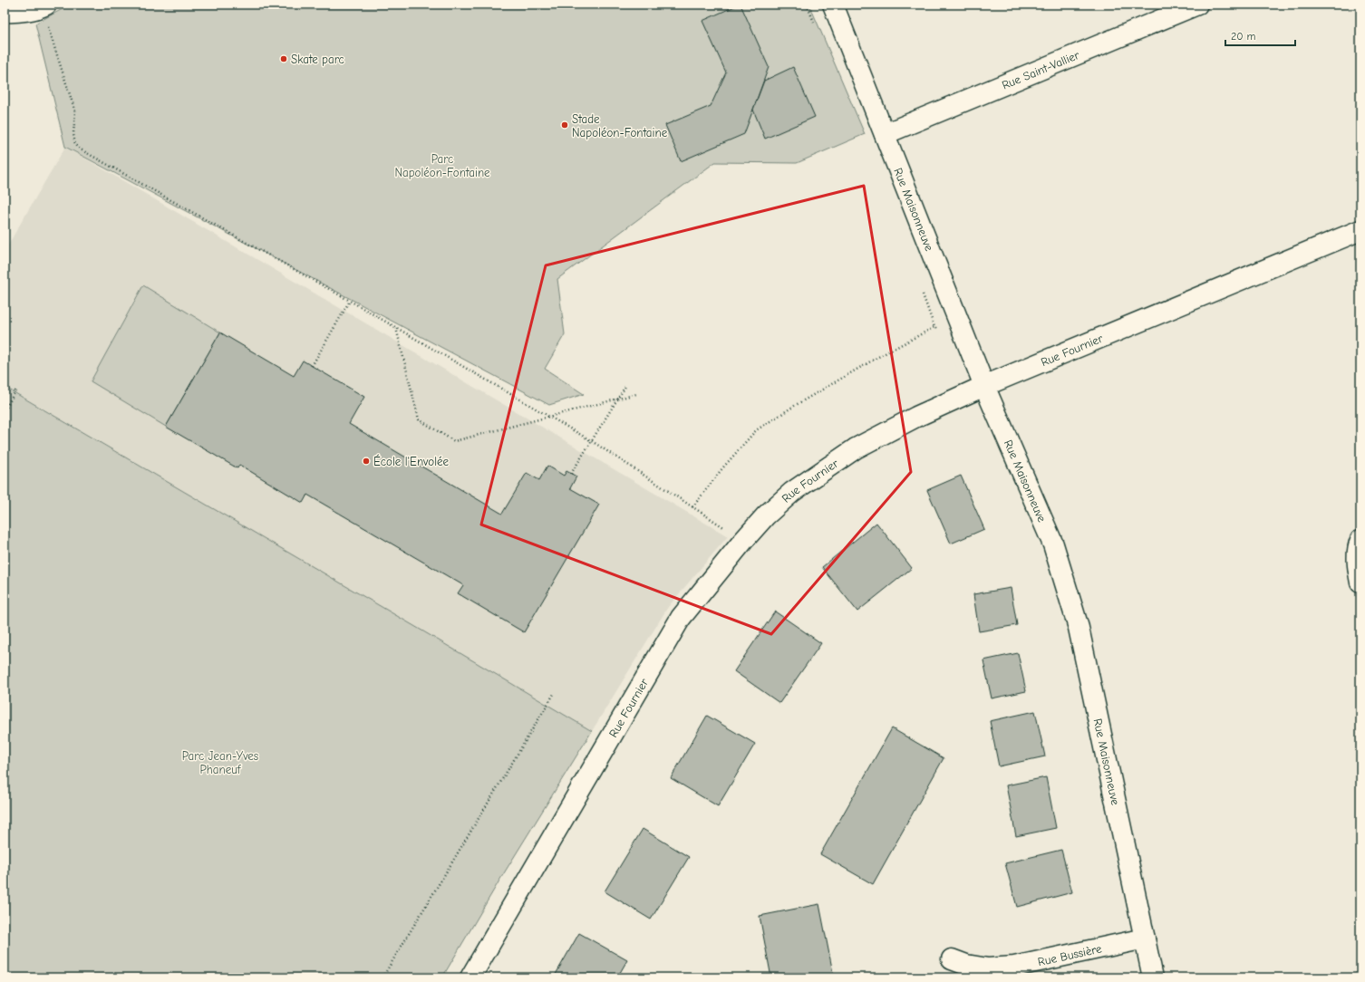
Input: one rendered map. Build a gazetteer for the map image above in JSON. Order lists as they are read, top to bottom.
{
  "streets": {
    "street": [
      "Rue Saint-Vallier",
      "Rue Maisonneuve",
      "Rue Fournier",
      "Rue Bussière"
    ]
  },
  "crossings": [
    ["Rue Saint-Vallier", "Rue Maisonneuve"],
    ["Rue Maisonneuve", "Rue Fournier"],
    ["Rue Maisonneuve", "Rue Bussière"]
  ],
  "parks": ["Parc Napoléon-Fontaine", "Parc Jean-Yves Phaneuf"],
  "places": ["Skate parc", "Stade Napoléon-Fontaine", "École l'Envolée"],
  "scale_bar": "20 m"
}
